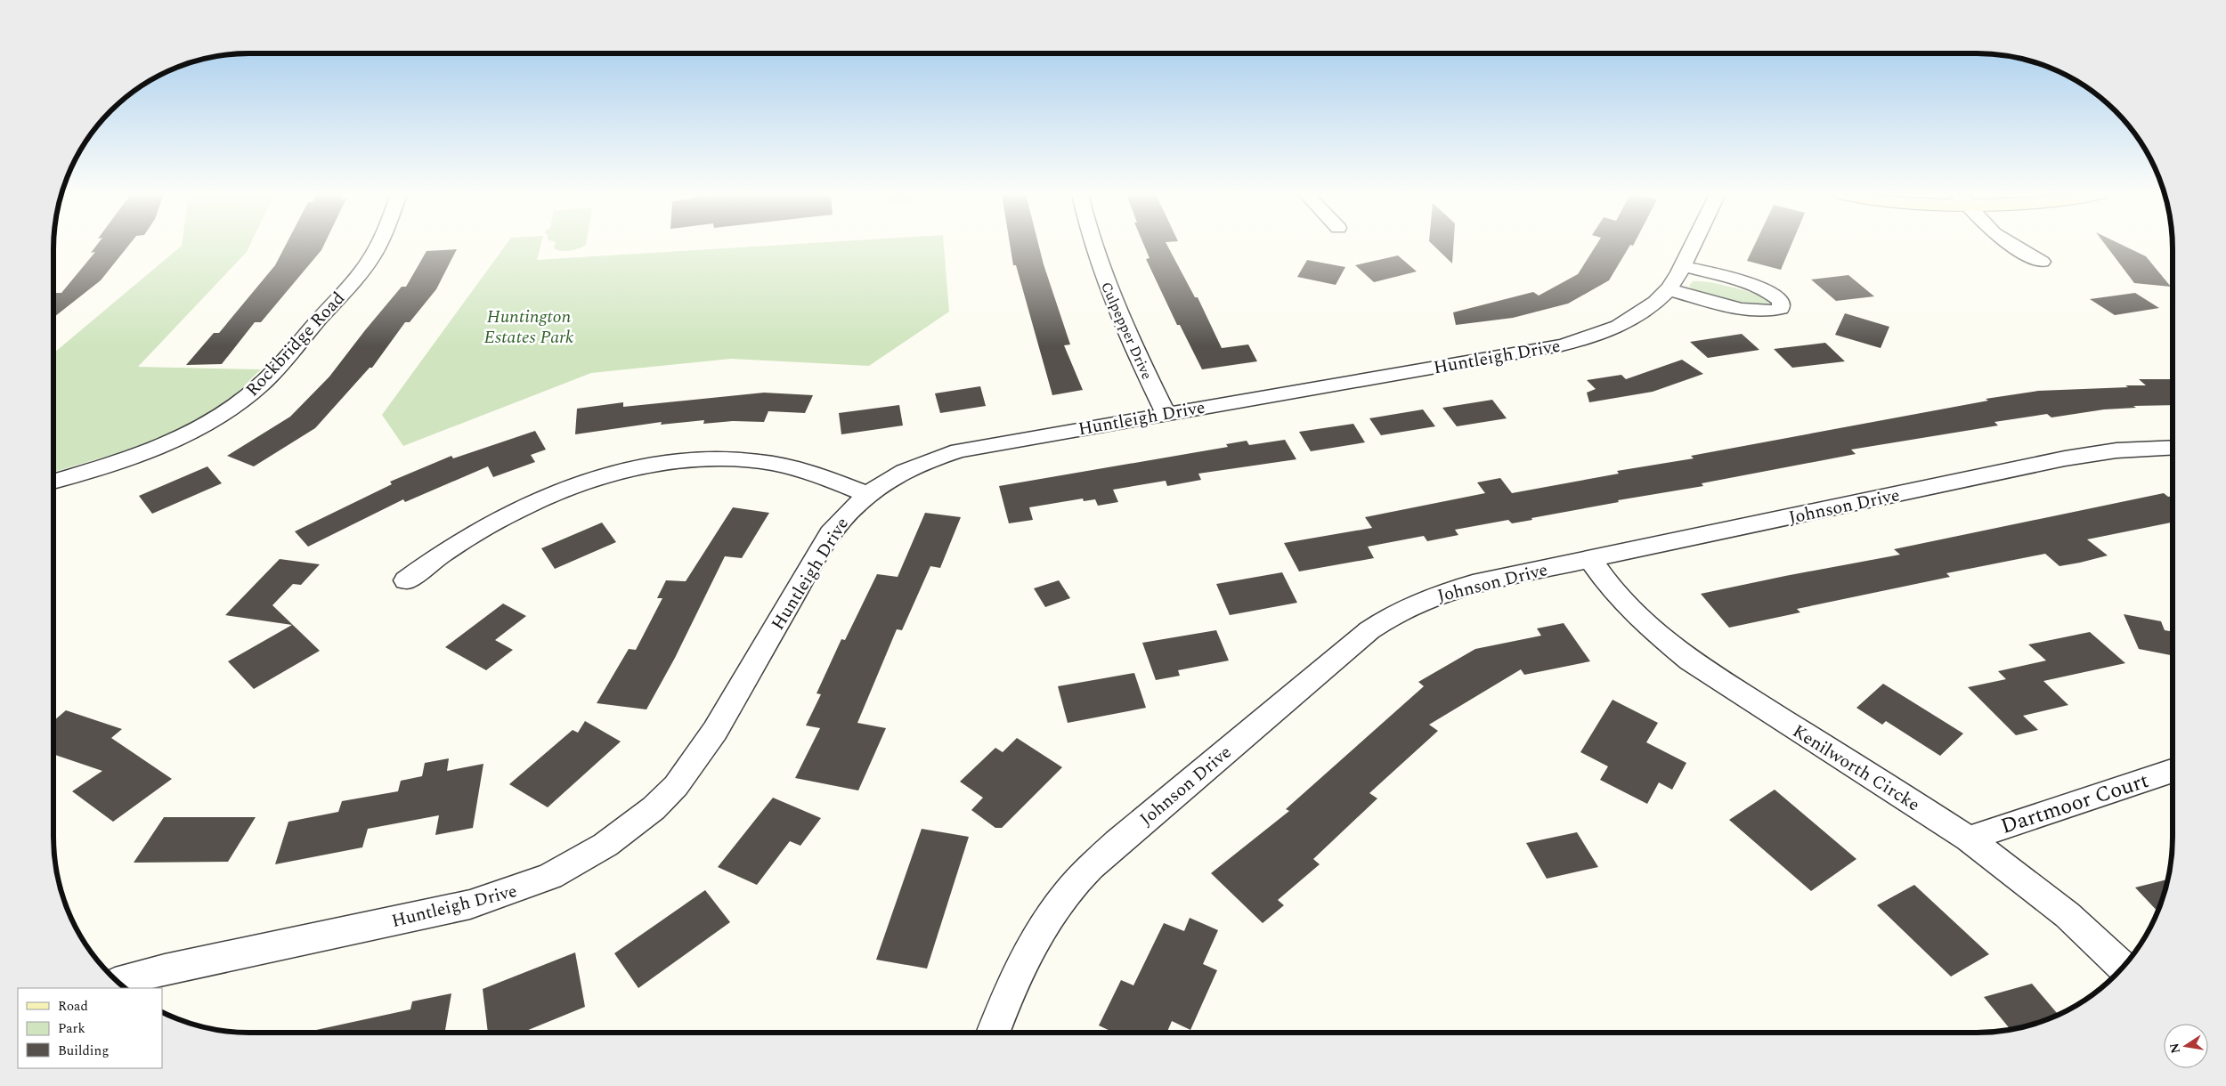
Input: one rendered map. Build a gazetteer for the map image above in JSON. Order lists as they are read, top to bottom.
{
  "streets": {
    "street": [
      "Culpepper Drive",
      "Rockbridge Road",
      "Huntleigh Drive",
      "Johnson Drive",
      "Kenilworth Circke",
      "Dartmoor Court"
    ]
  },
  "crossings": [
    ["Culpepper Drive", "Huntleigh Drive"],
    ["Johnson Drive", "Kenilworth Circke"],
    ["Kenilworth Circke", "Dartmoor Court"]
  ],
  "parks": ["Huntington Estates Park"],
  "legend": ["Road", "Park", "Building"],
  "north": "left"
}
